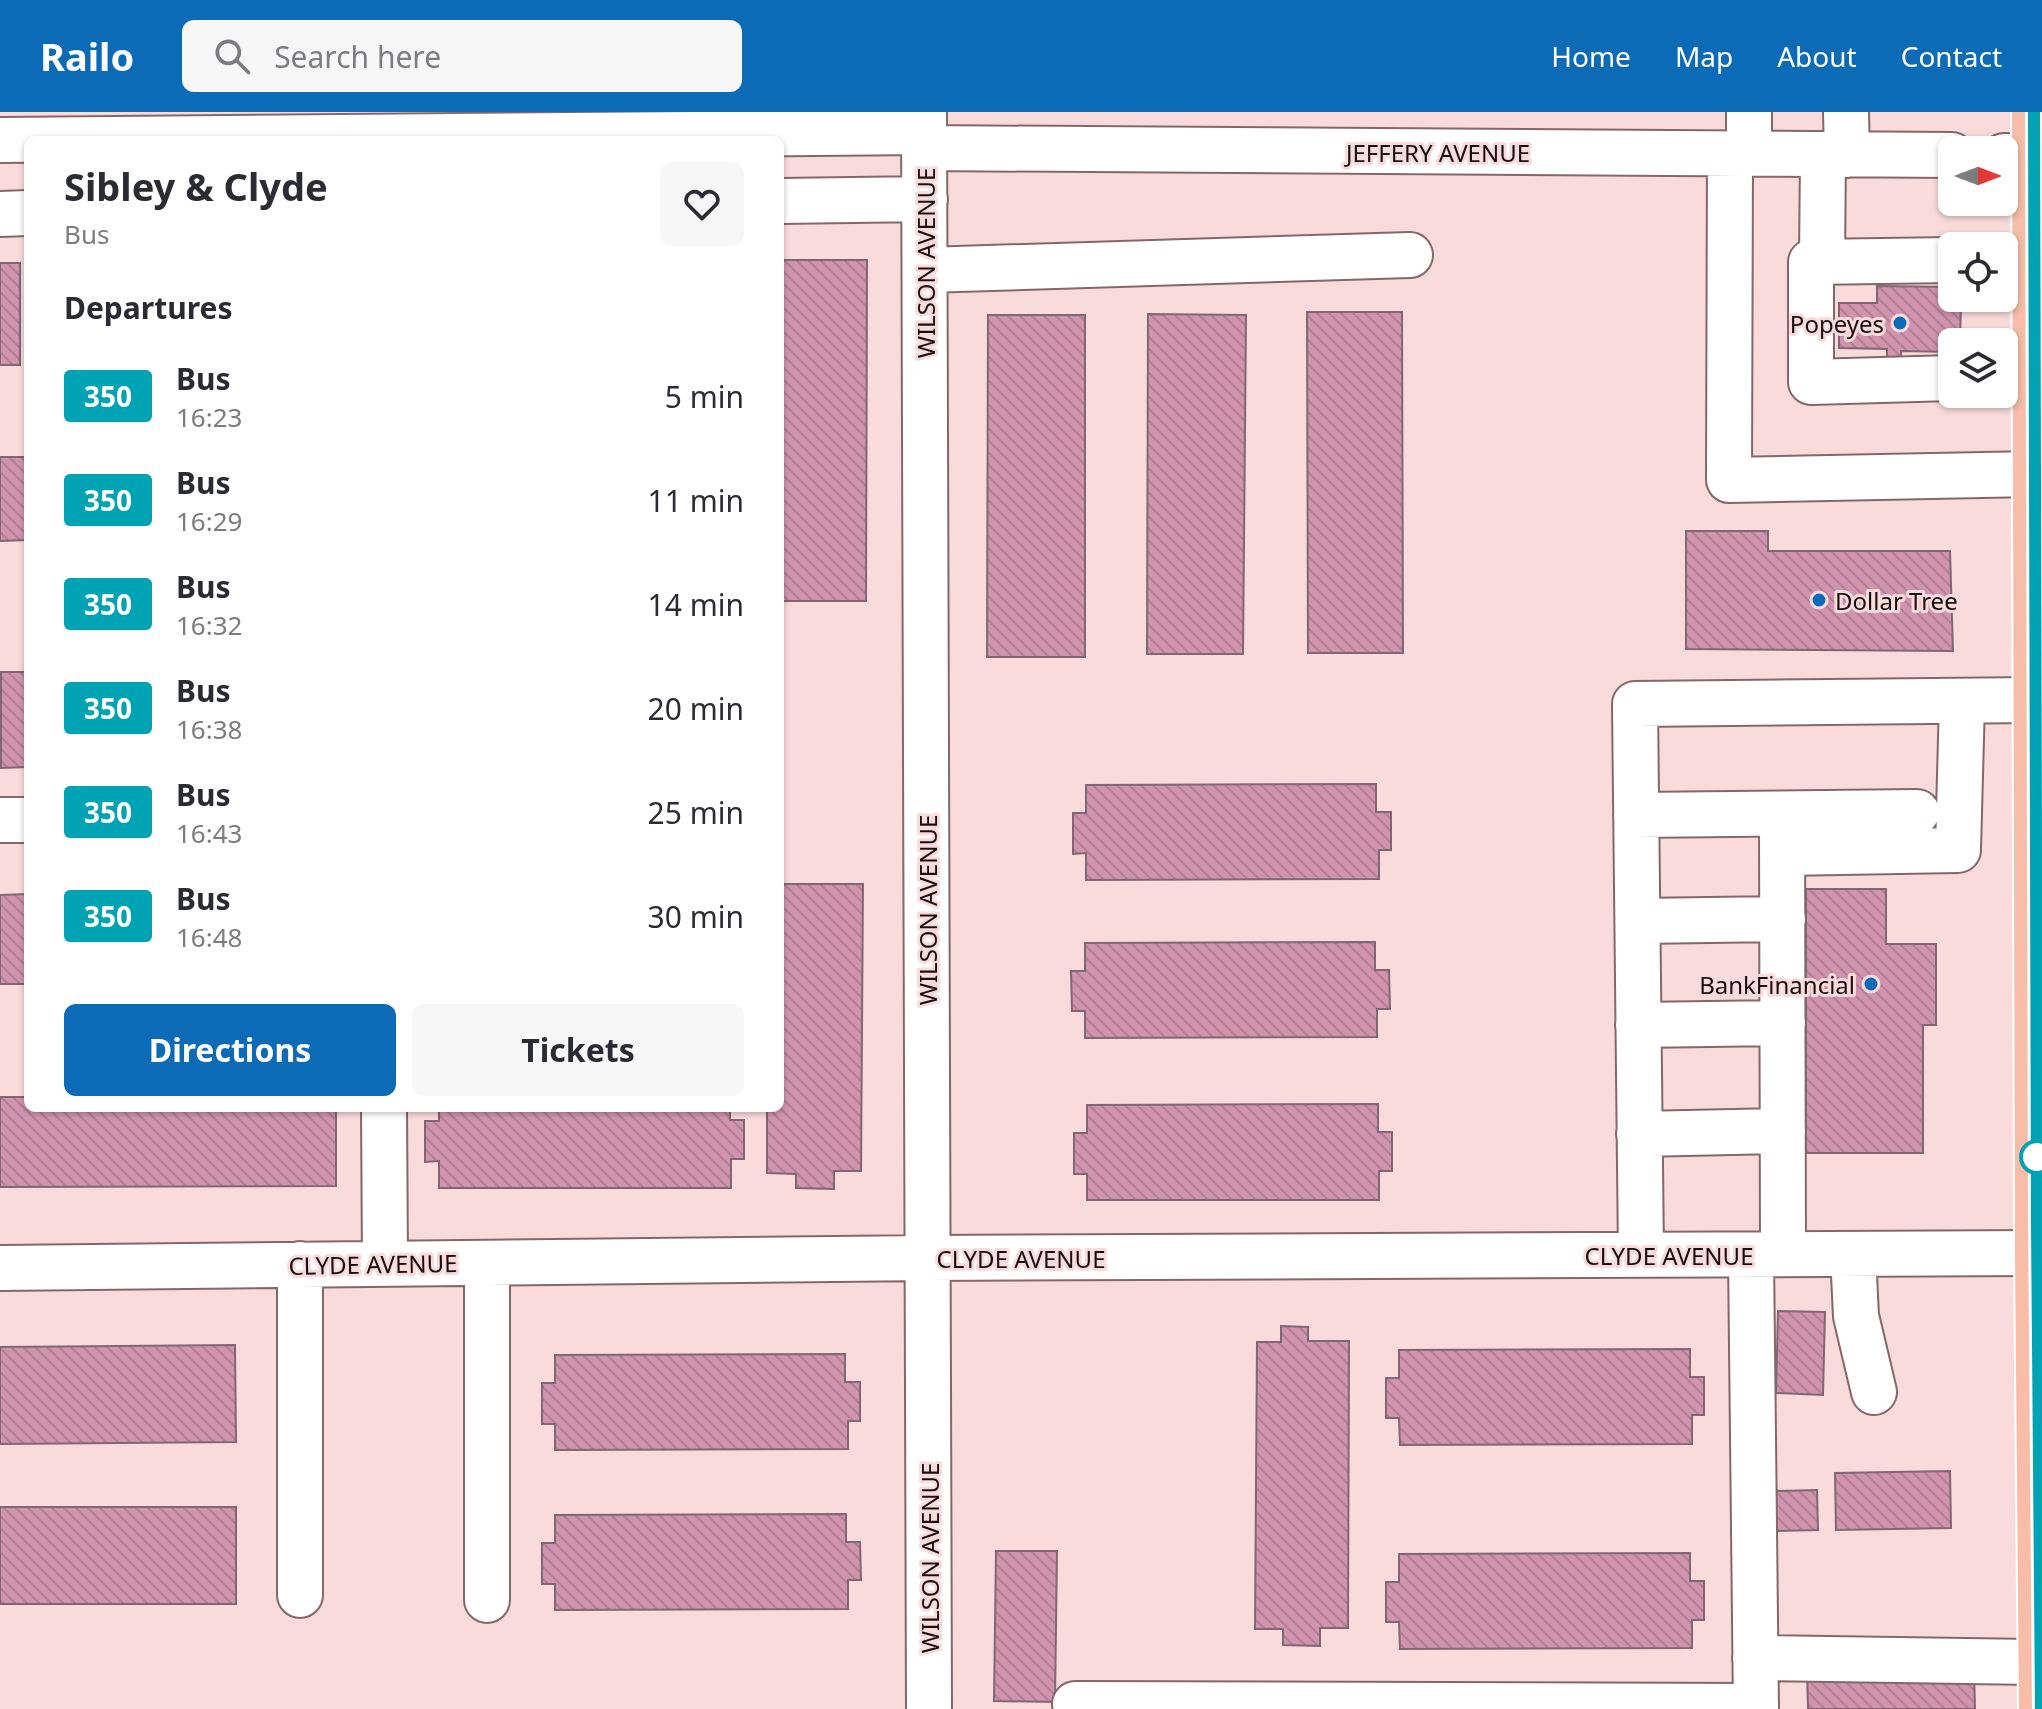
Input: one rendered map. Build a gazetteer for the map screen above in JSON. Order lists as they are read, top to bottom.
{
  "streets": {
    "street": ["JEFFERY AVENUE", "WILSON AVENUE", "CLYDE AVENUE"]
  },
  "crossings": [
    ["JEFFERY AVENUE", "WILSON AVENUE"],
    ["WILSON AVENUE", "CLYDE AVENUE"]
  ],
  "places": ["Popeyes", "Dollar Tree", "BankFinancial"],
  "lines": ["bus line 350"],
  "north": "right",
  "page": {
    "header": "Railo",
    "search": "Search here",
    "nav": [
      "Home",
      "Map",
      "About",
      "Contact"
    ],
    "heading": [
      ["Sibley & Clyde", "Bus"],
      "Departures"
    ],
    "list": [
      {
        "mark": "350",
        "name": "Bus",
        "note": "16:23",
        "value": "5 min"
      },
      {
        "mark": "350",
        "name": "Bus",
        "note": "16:29",
        "value": "11 min"
      },
      {
        "mark": "350",
        "name": "Bus",
        "note": "16:32",
        "value": "14 min"
      },
      {
        "mark": "350",
        "name": "Bus",
        "note": "16:38",
        "value": "20 min"
      },
      {
        "mark": "350",
        "name": "Bus",
        "note": "16:43",
        "value": "25 min"
      },
      {
        "mark": "350",
        "name": "Bus",
        "note": "16:48",
        "value": "30 min"
      }
    ],
    "buttons": ["Directions", "Tickets"]
  }
}
